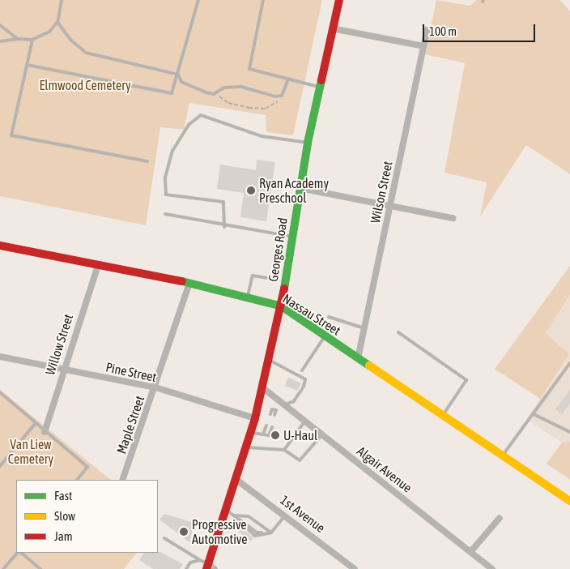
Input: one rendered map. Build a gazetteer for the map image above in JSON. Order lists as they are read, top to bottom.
{
  "streets": {
    "street": [
      "Wilson Street",
      "Georges Road",
      "Nassau Street",
      "Willow Street",
      "Pine Street",
      "Maple Street",
      "Algair Avenue",
      "1st Avenue"
    ]
  },
  "crossings": [
    ["Wilson Street", "Nassau Street"],
    ["Georges Road", "Nassau Street"],
    ["Georges Road", "Pine Street"],
    ["Georges Road", "Algair Avenue"],
    ["Georges Road", "1st Avenue"],
    ["Nassau Street", "Willow Street"],
    ["Nassau Street", "Maple Street"],
    ["Willow Street", "Pine Street"],
    ["Pine Street", "Maple Street"]
  ],
  "parks": ["Elmwood Cemetery", "Van Liew Cemetery"],
  "places": ["Ryan Academy Preschool", "U-Haul", "Progressive Automotive"],
  "legend": ["Fast", "Slow", "Jam"],
  "scale_bar": "100 m"
}
